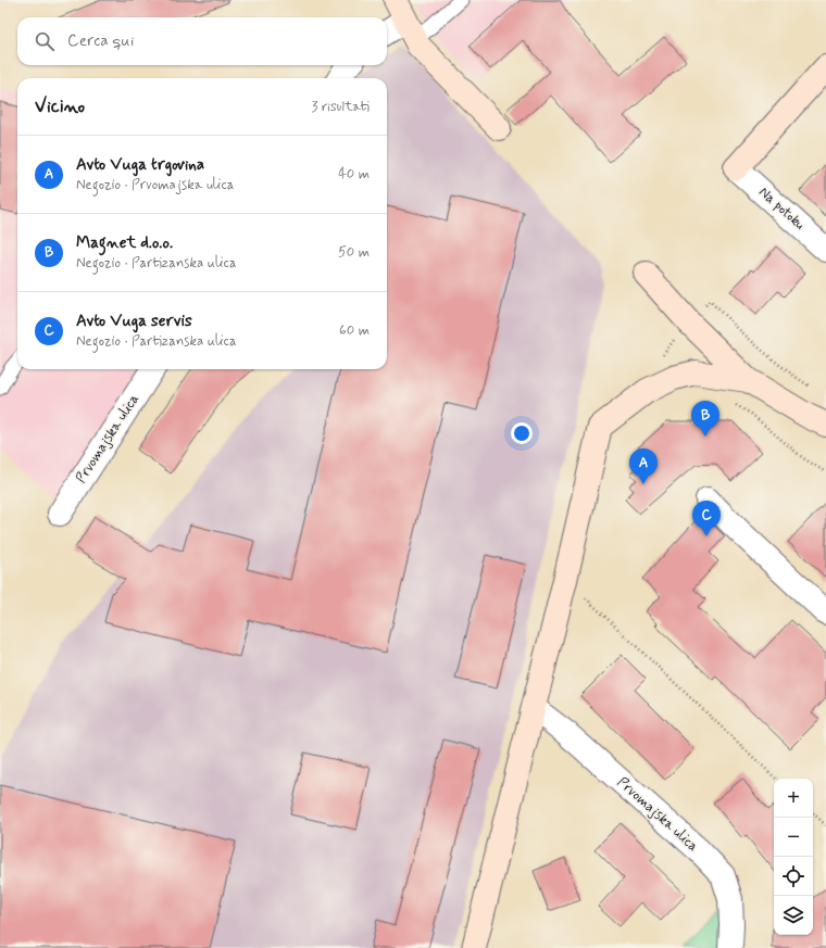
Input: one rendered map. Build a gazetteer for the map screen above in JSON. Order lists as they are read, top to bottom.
{
  "streets": {
    "street": ["Na potoku", "Prvomajska ulica"]
  },
  "page": {
    "search": "Cerca qui",
    "heading": ["Vicino", "3 risultati"],
    "list": [
      {
        "mark": "A",
        "name": "Avto Vuga trgovina",
        "note": "Negozio · Prvomajska ulica",
        "value": "40 m"
      },
      {
        "mark": "B",
        "name": "Magnet d.o.o.",
        "note": "Negozio · Partizanska ulica",
        "value": "50 m"
      },
      {
        "mark": "C",
        "name": "Avto Vuga servis",
        "note": "Negozio · Partizanska ulica",
        "value": "60 m"
      }
    ],
    "pins": ["B", "A", "C"],
    "map_buttons": ["+", "−"]
  }
}
